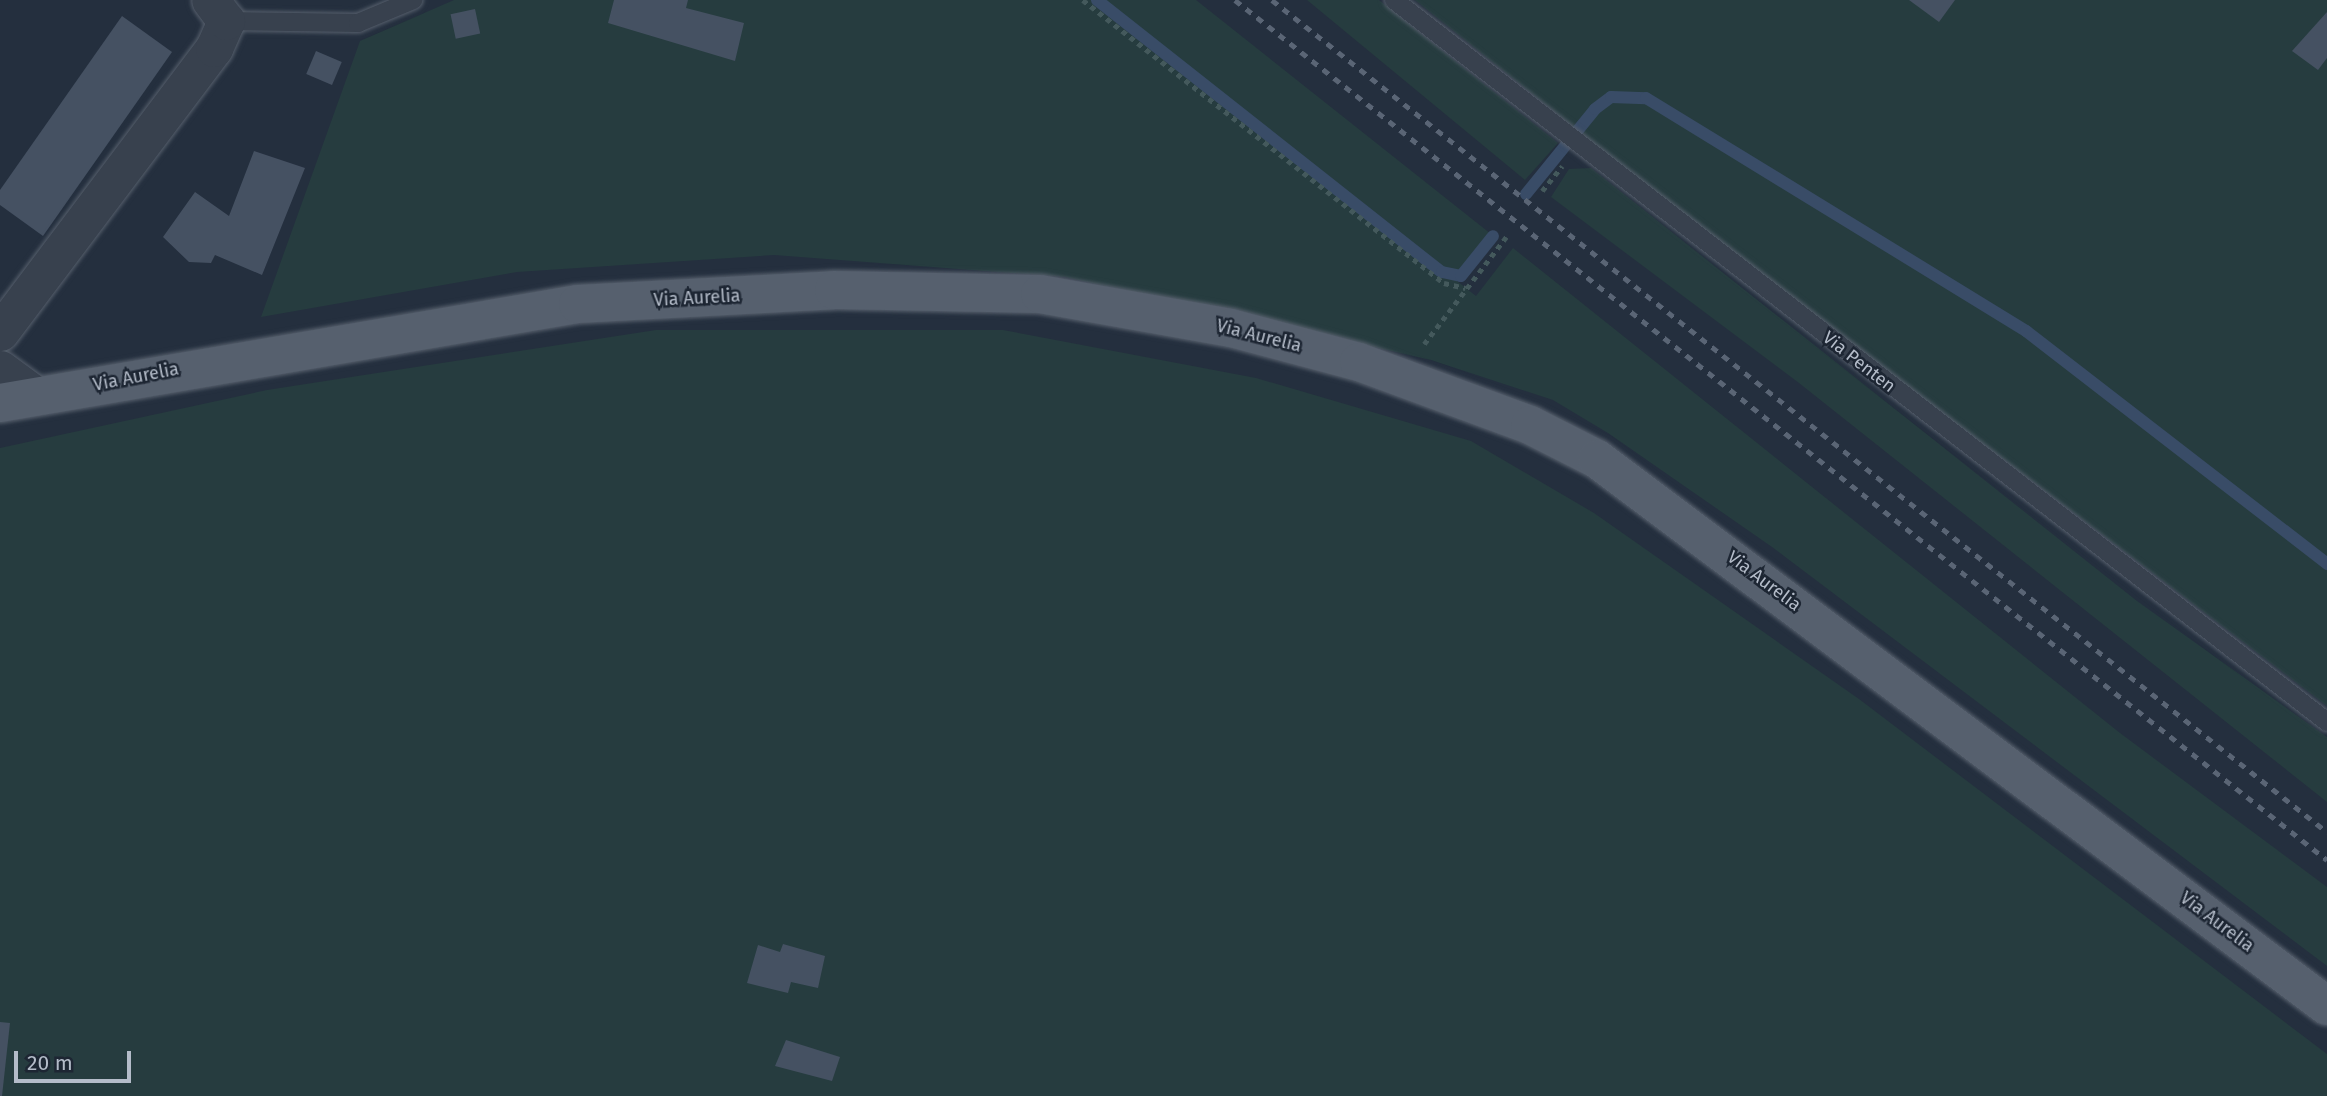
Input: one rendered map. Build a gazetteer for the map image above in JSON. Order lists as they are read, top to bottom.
{
  "streets": {
    "main road": ["Via Aurelia"],
    "lane": ["Via Penten"]
  },
  "scale_bar": "20 m"
}
